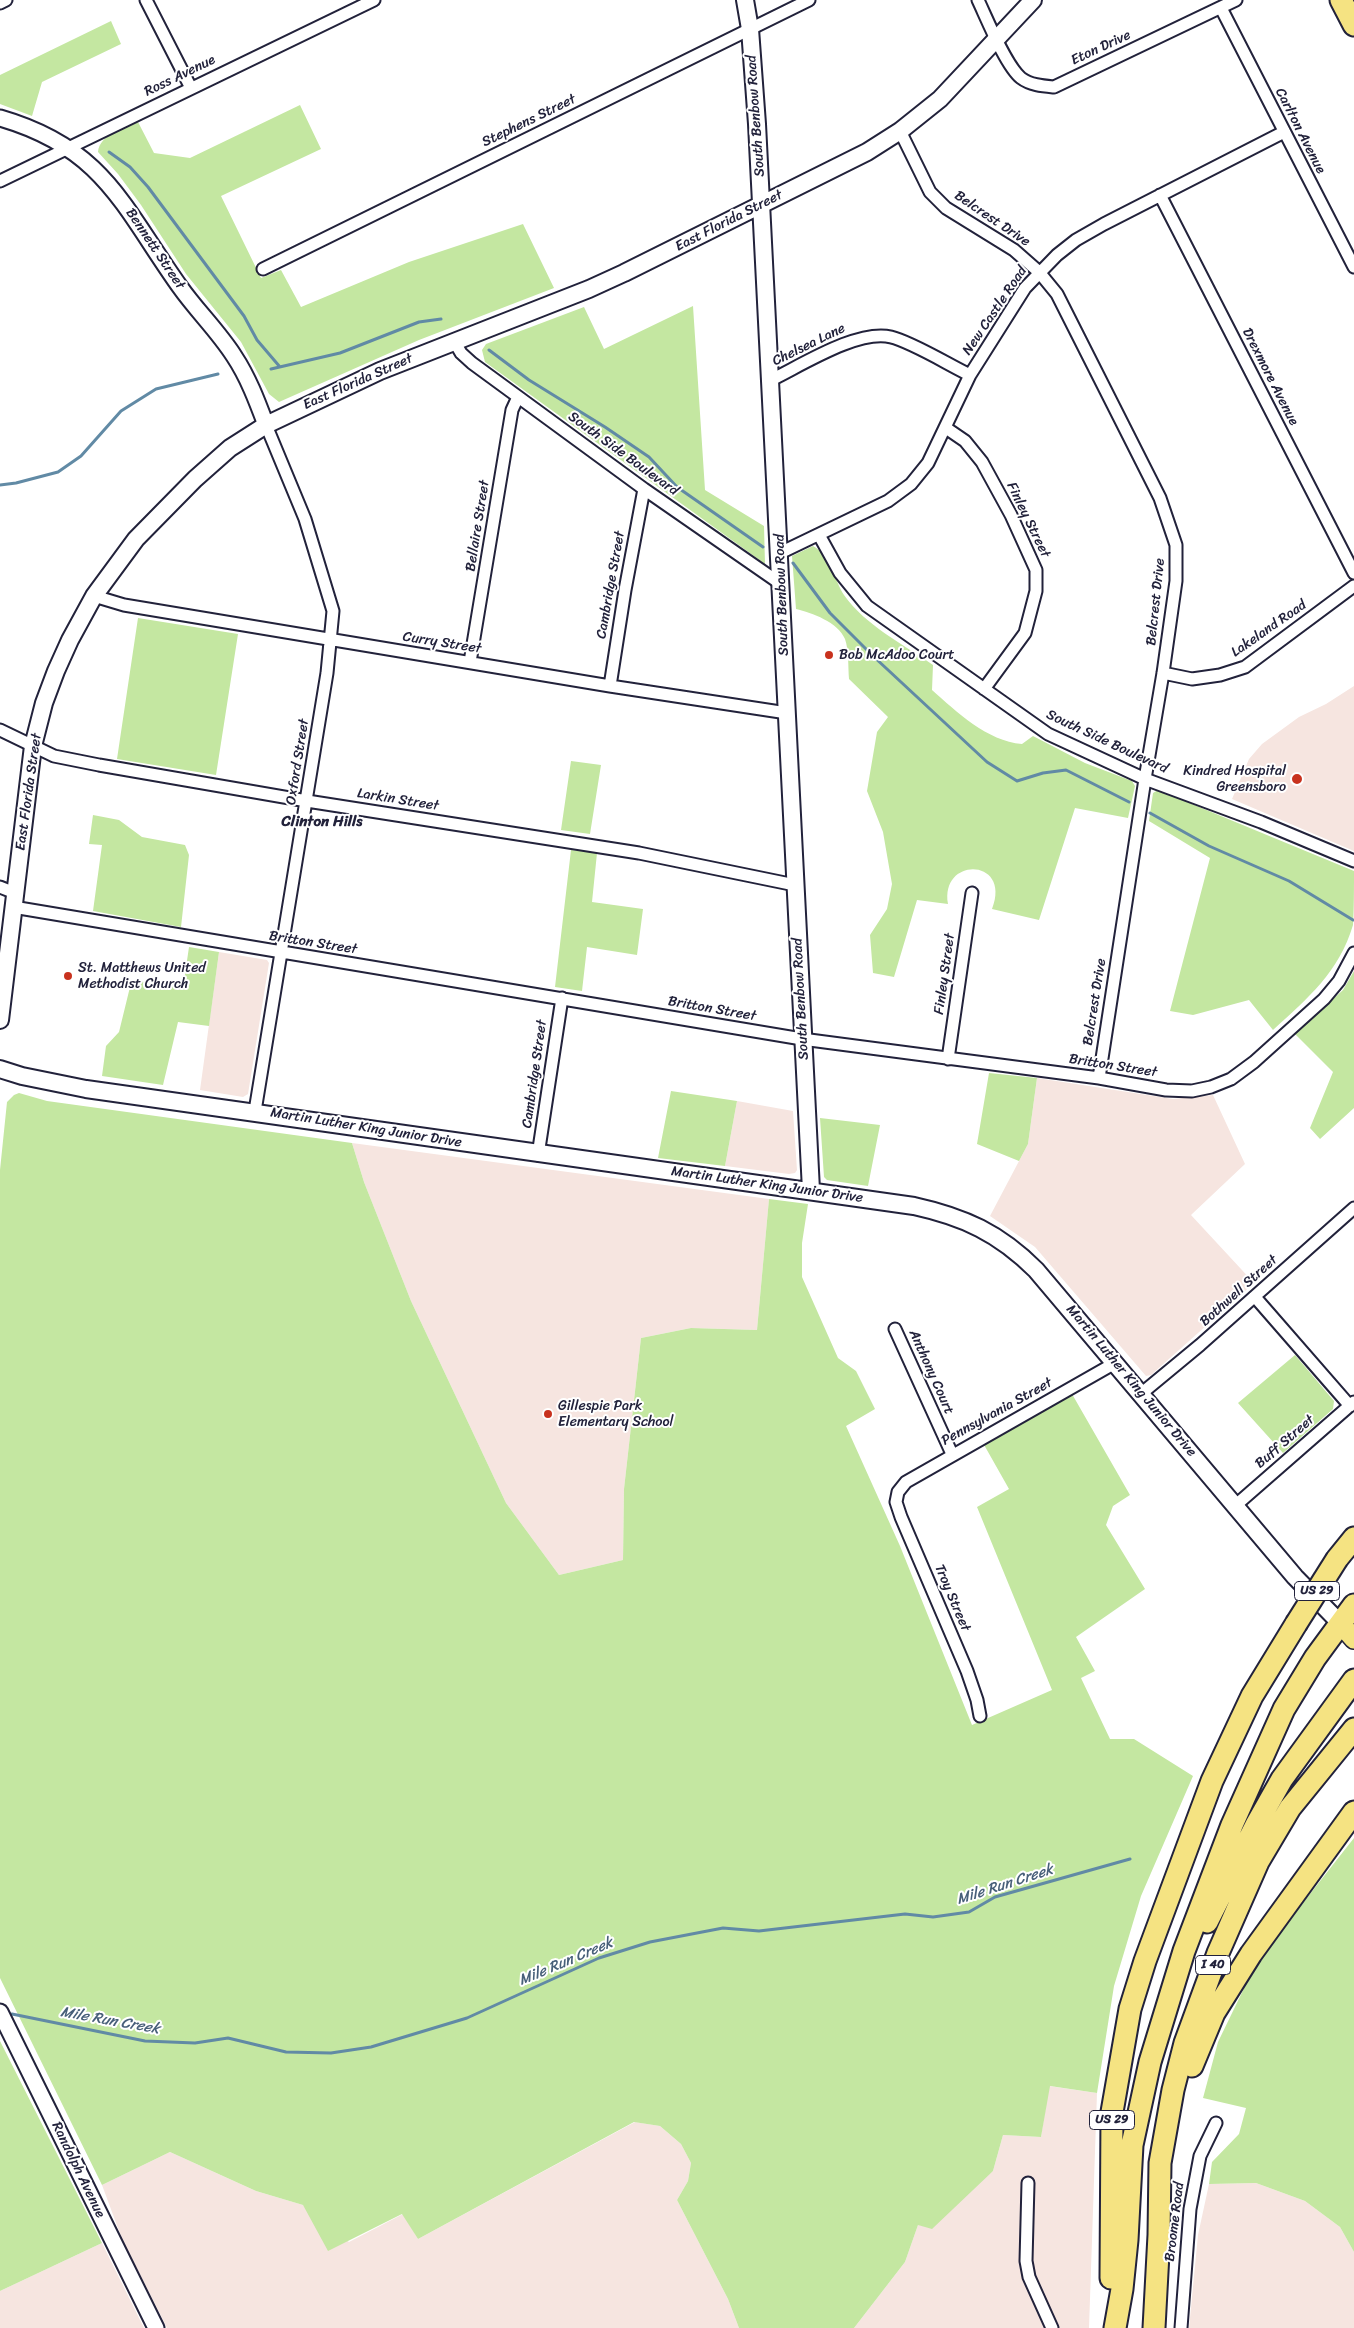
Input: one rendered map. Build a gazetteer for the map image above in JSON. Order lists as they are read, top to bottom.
{
  "streets": {
    "highway": ["Martin Luther King Junior Drive", "US 29", "I 40"],
    "main road": ["South Benbow Road", "East Florida Street"],
    "street": [
      "Eton Drive",
      "Ross Avenue",
      "Stephens Street",
      "Carlton Avenue",
      "Belcrest Drive",
      "Bennett Street",
      "New Castle Road",
      "Chelsea Lane",
      "Drexmore Avenue",
      "South Side Boulevard",
      "Finley Street",
      "Bellaire Street",
      "Cambridge Street",
      "Lakeland Road",
      "Curry Street",
      "Oxford Street",
      "Larkin Street",
      "Britton Street",
      "Bothwell Street",
      "Anthony Court",
      "Pennsylvania Street",
      "Buff Street",
      "Troy Street",
      "Randolph Avenue",
      "Broome Road"
    ]
  },
  "crossings": [
    ["Eton Drive", "Carlton Avenue"],
    ["Eton Drive", "East Florida Street"],
    ["Ross Avenue", "Bennett Street"],
    ["South Benbow Road", "Stephens Street"],
    ["South Benbow Road", "East Florida Street"],
    ["South Benbow Road", "New Castle Road"],
    ["South Benbow Road", "Chelsea Lane"],
    ["South Benbow Road", "South Side Boulevard"],
    ["South Benbow Road", "Curry Street"],
    ["South Benbow Road", "Larkin Street"],
    ["South Benbow Road", "Britton Street"],
    ["South Benbow Road", "Martin Luther King Junior Drive"],
    ["Carlton Avenue", "New Castle Road"],
    ["Belcrest Drive", "East Florida Street"],
    ["Belcrest Drive", "New Castle Road"],
    ["Belcrest Drive", "South Side Boulevard"],
    ["Belcrest Drive", "Lakeland Road"],
    ["Belcrest Drive", "Britton Street"],
    ["East Florida Street", "Bennett Street"],
    ["East Florida Street", "South Side Boulevard"],
    ["East Florida Street", "Curry Street"],
    ["East Florida Street", "Oxford Street"],
    ["East Florida Street", "Larkin Street"],
    ["East Florida Street", "Britton Street"],
    ["Bennett Street", "Oxford Street"],
    ["New Castle Road", "Chelsea Lane"],
    ["New Castle Road", "Drexmore Avenue"],
    ["New Castle Road", "South Side Boulevard"],
    ["New Castle Road", "Finley Street"],
    ["South Side Boulevard", "Finley Street"],
    ["South Side Boulevard", "Bellaire Street"],
    ["South Side Boulevard", "Cambridge Street"],
    ["Finley Street", "Britton Street"],
    ["Bellaire Street", "Curry Street"],
    ["Cambridge Street", "Curry Street"],
    ["Cambridge Street", "Britton Street"],
    ["Cambridge Street", "Martin Luther King Junior Drive"],
    ["Curry Street", "Oxford Street"],
    ["Oxford Street", "Larkin Street"],
    ["Oxford Street", "Britton Street"],
    ["Oxford Street", "Martin Luther King Junior Drive"],
    ["Martin Luther King Junior Drive", "Bothwell Street"],
    ["Martin Luther King Junior Drive", "Pennsylvania Street"],
    ["Martin Luther King Junior Drive", "Buff Street"],
    ["Anthony Court", "Pennsylvania Street"],
    ["Pennsylvania Street", "Troy Street"],
    ["US 29", "I 40"]
  ],
  "districts": ["Clinton Hills"],
  "water": ["Mile Run Creek"],
  "places": [
    "Bob McAdoo Court",
    "Kindred Hospital Greensboro",
    "St. Matthews United Methodist Church",
    "Gillespie Park Elementary School"
  ]
}
